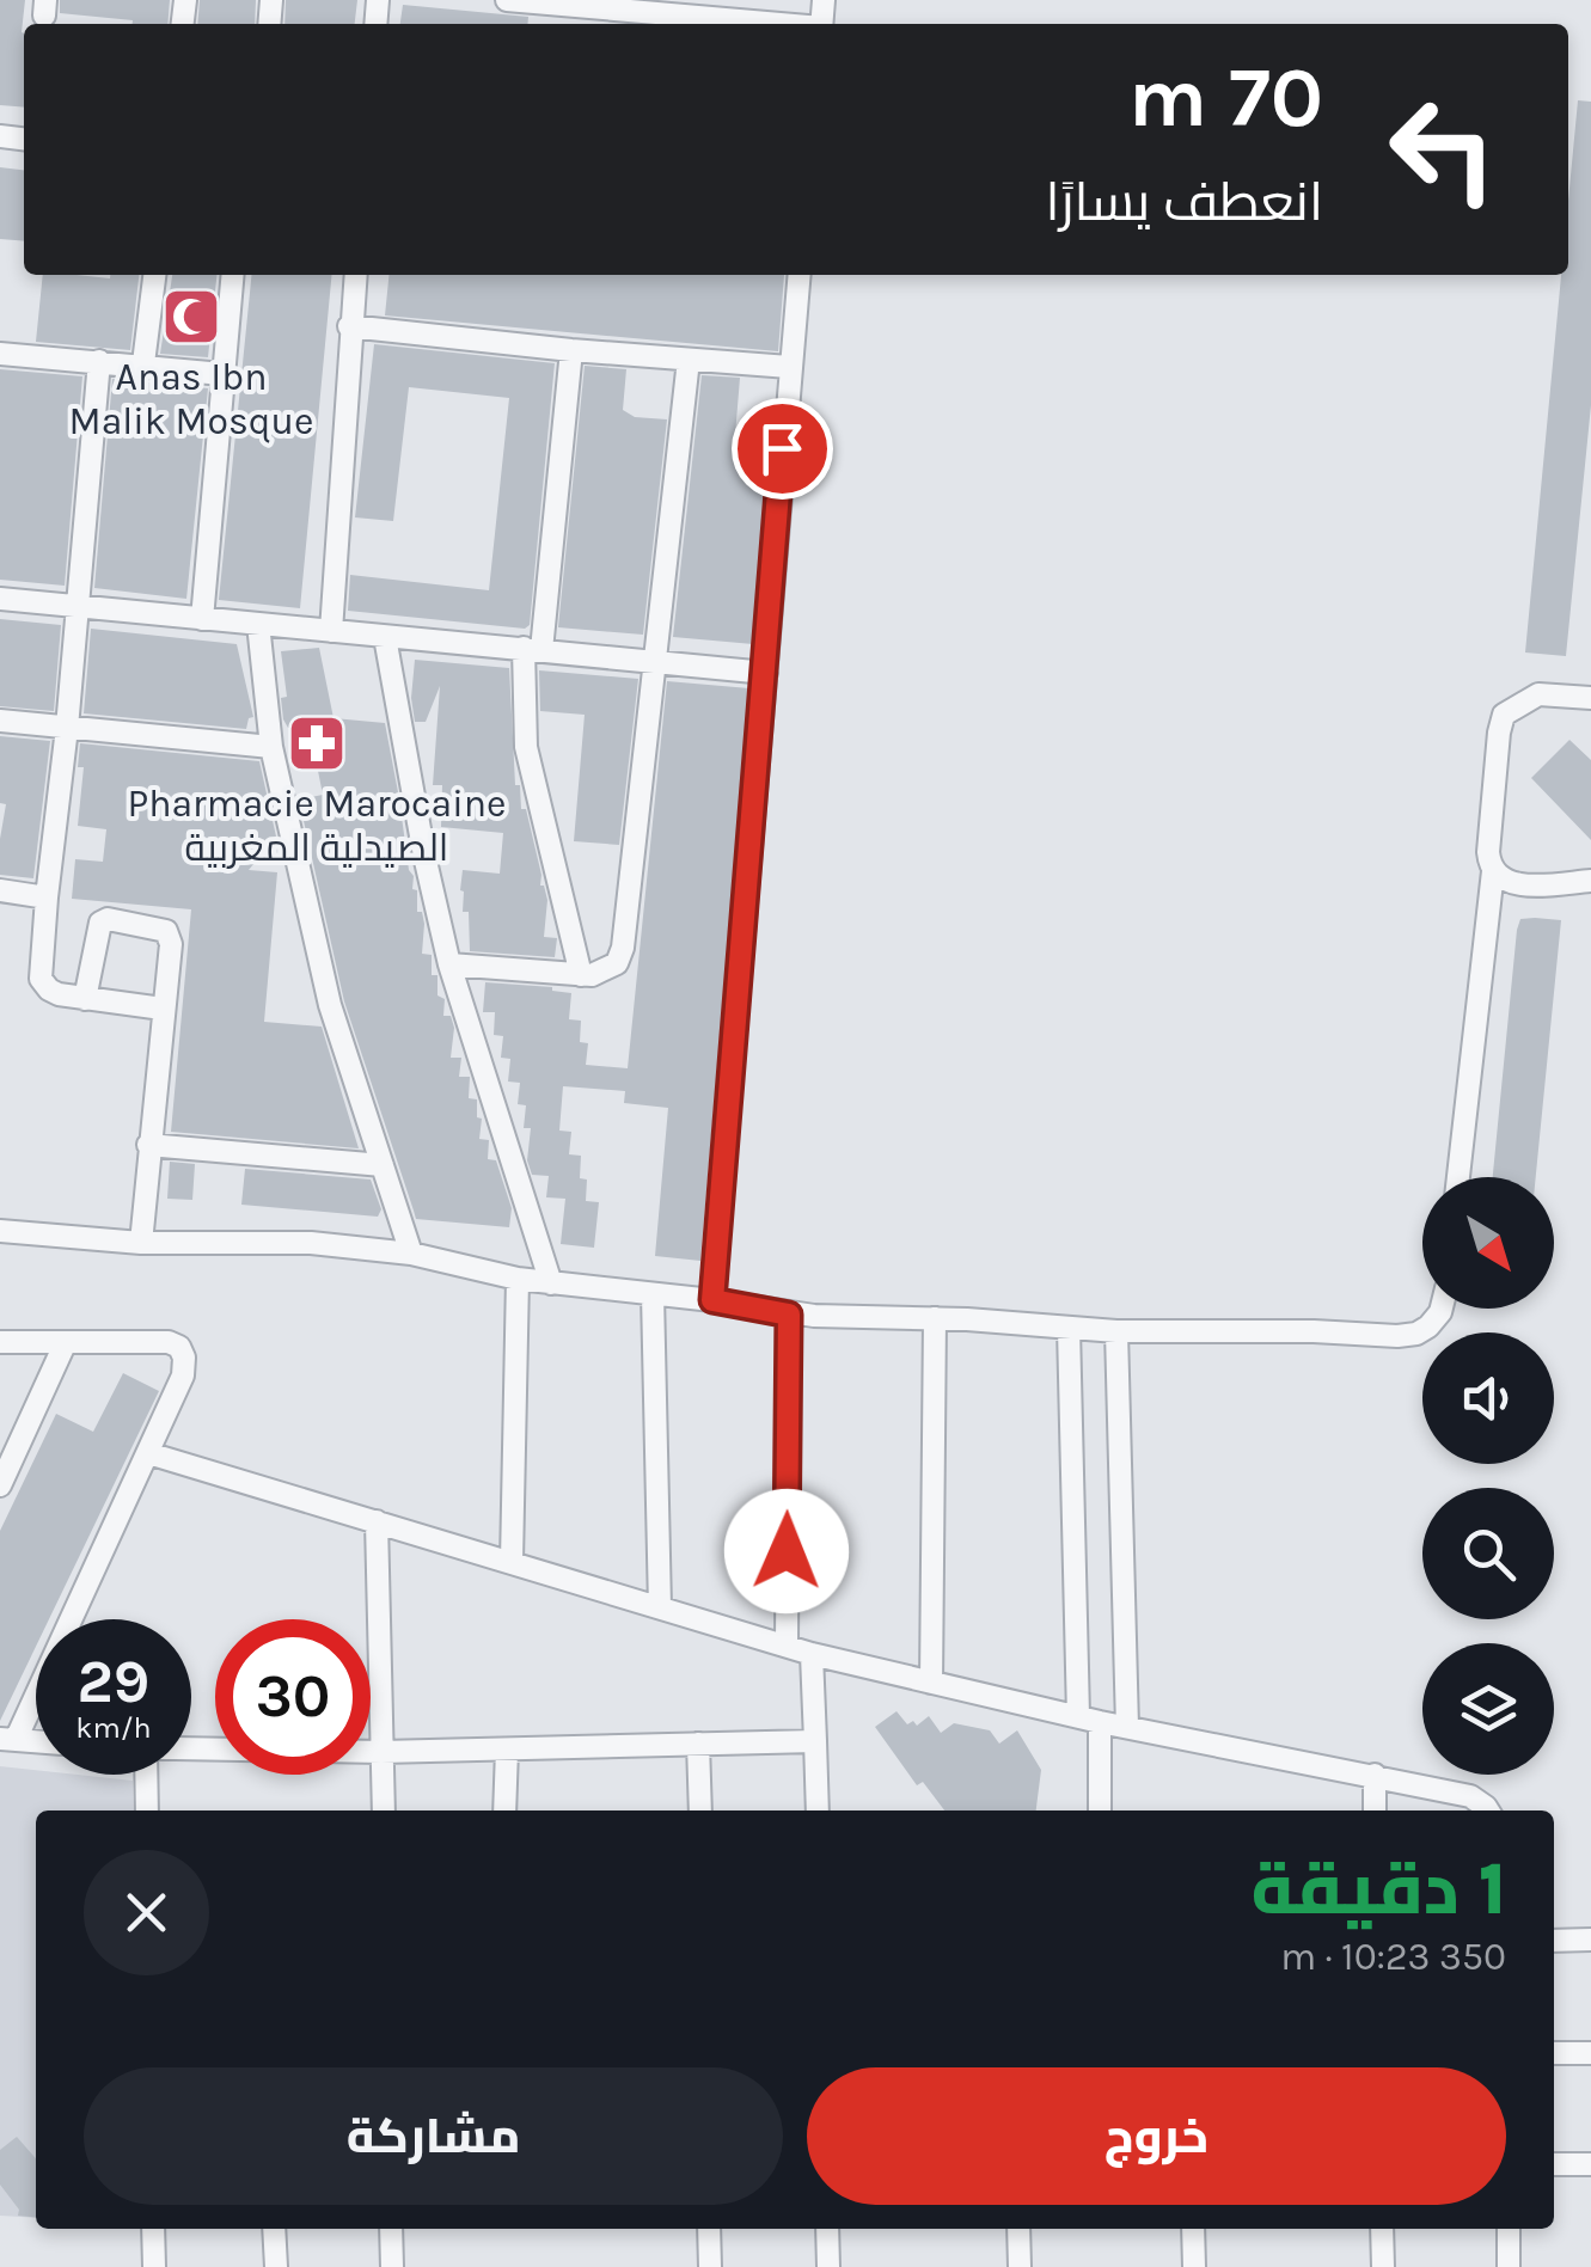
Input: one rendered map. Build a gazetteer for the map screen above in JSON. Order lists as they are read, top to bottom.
{
  "places": {
    "mosque": ["Anas Ibn Malik Mosque"],
    "pharmacy": ["Pharmacie Marocaine الصيدلية المغربية"]
  },
  "north": "bottom right",
  "page": {
    "turn": ["70 m", "انعطف يسارًا"],
    "speed": "29 km/h",
    "limit": "30",
    "heading": ["1 دقيقة", "350 m · 10:23"],
    "buttons": ["خروج", "مشاركة"]
  }
}
